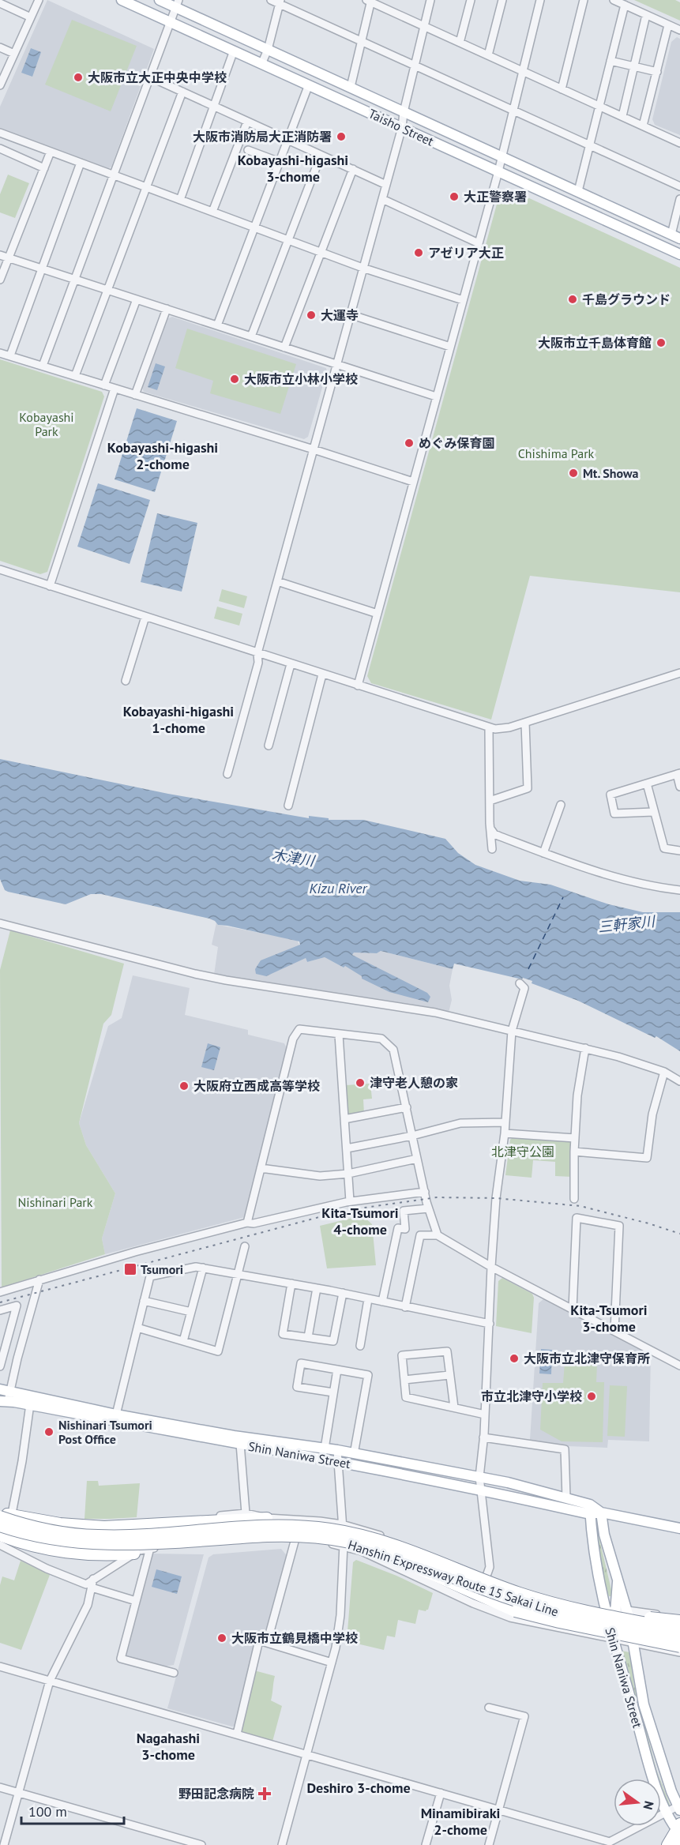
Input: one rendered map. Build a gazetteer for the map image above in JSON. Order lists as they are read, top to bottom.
{
  "streets": {
    "highway": ["Hanshin Expressway Route 15 Sakai Line"],
    "main road": ["Taisho Street", "Shin Naniwa Street"]
  },
  "districts": [
    "Kobayashi-higashi 3-chome",
    "Kobayashi-higashi 2-chome",
    "Kobayashi-higashi 1-chome",
    "Kita-Tsumori 4-chome",
    "Kita-Tsumori 3-chome",
    "Nagahashi 3-chome",
    "Deshiro 3-chome",
    "Minamibiraki 2-chome"
  ],
  "water": ["木津川", "Kizu River", "三軒家川"],
  "parks": [
    "Kobayashi Park",
    "Chishima Park",
    "北津守公園",
    "Nishinari Park"
  ],
  "places": {
    "other": [
      "大阪市立大正中央中学校",
      "大阪市消防局大正消防署",
      "大正警察署",
      "アゼリア大正",
      "千島グラウンド",
      "大運寺",
      "大阪市立千島体育館",
      "大阪市立小林小学校",
      "めぐみ保育園",
      "Mt. Showa",
      "津守老人憩の家",
      "大阪府立西成高等学校",
      "大阪市立北津守保育所",
      "市立北津守小学校",
      "Nishinari Tsumori Post Office",
      "大阪市立鶴見橋中学校"
    ],
    "transit": ["Tsumori"],
    "health": ["野田記念病院"]
  },
  "scale_bar": "100 m",
  "north": "right"
}
